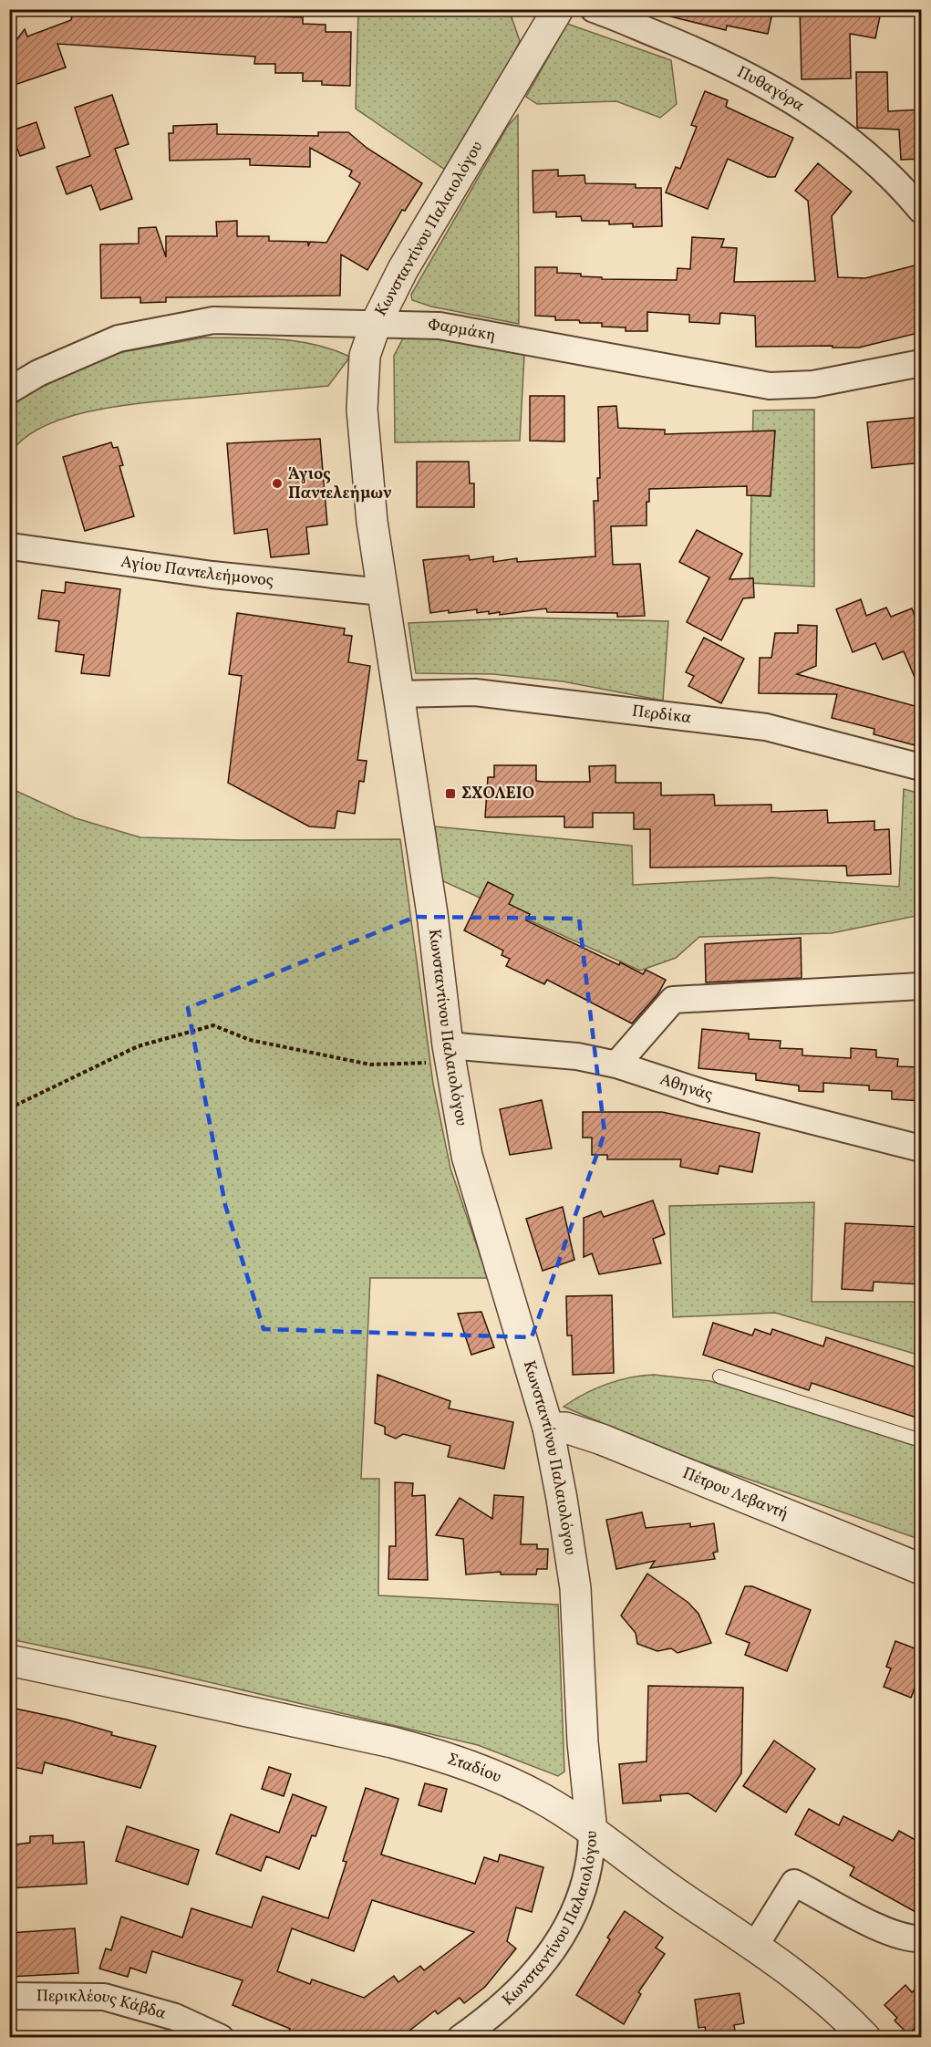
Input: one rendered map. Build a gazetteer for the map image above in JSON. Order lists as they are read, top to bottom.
{
  "streets": {
    "street": [
      "Πυθαγόρα",
      "Κωνσταντίνου Παλαιολόγου",
      "Φαρμάκη",
      "Αγίου Παντελεήμονος",
      "Περδίκα",
      "Αθηνάς",
      "Πέτρου Λεβαντή",
      "Σταδίου",
      "Περικλέους Κάβδα"
    ]
  },
  "crossings": [
    ["Κωνσταντίνου Παλαιολόγου", "Φαρμάκη"],
    ["Κωνσταντίνου Παλαιολόγου", "Αγίου Παντελεήμονος"],
    ["Κωνσταντίνου Παλαιολόγου", "Περδίκα"],
    ["Κωνσταντίνου Παλαιολόγου", "Αθηνάς"],
    ["Κωνσταντίνου Παλαιολόγου", "Πέτρου Λεβαντή"],
    ["Κωνσταντίνου Παλαιολόγου", "Σταδίου"]
  ],
  "places": {
    "other": ["Άγιος Παντελεήμων"],
    "transit": ["ΣΧΟΛΕΙΟ"]
  }
}
